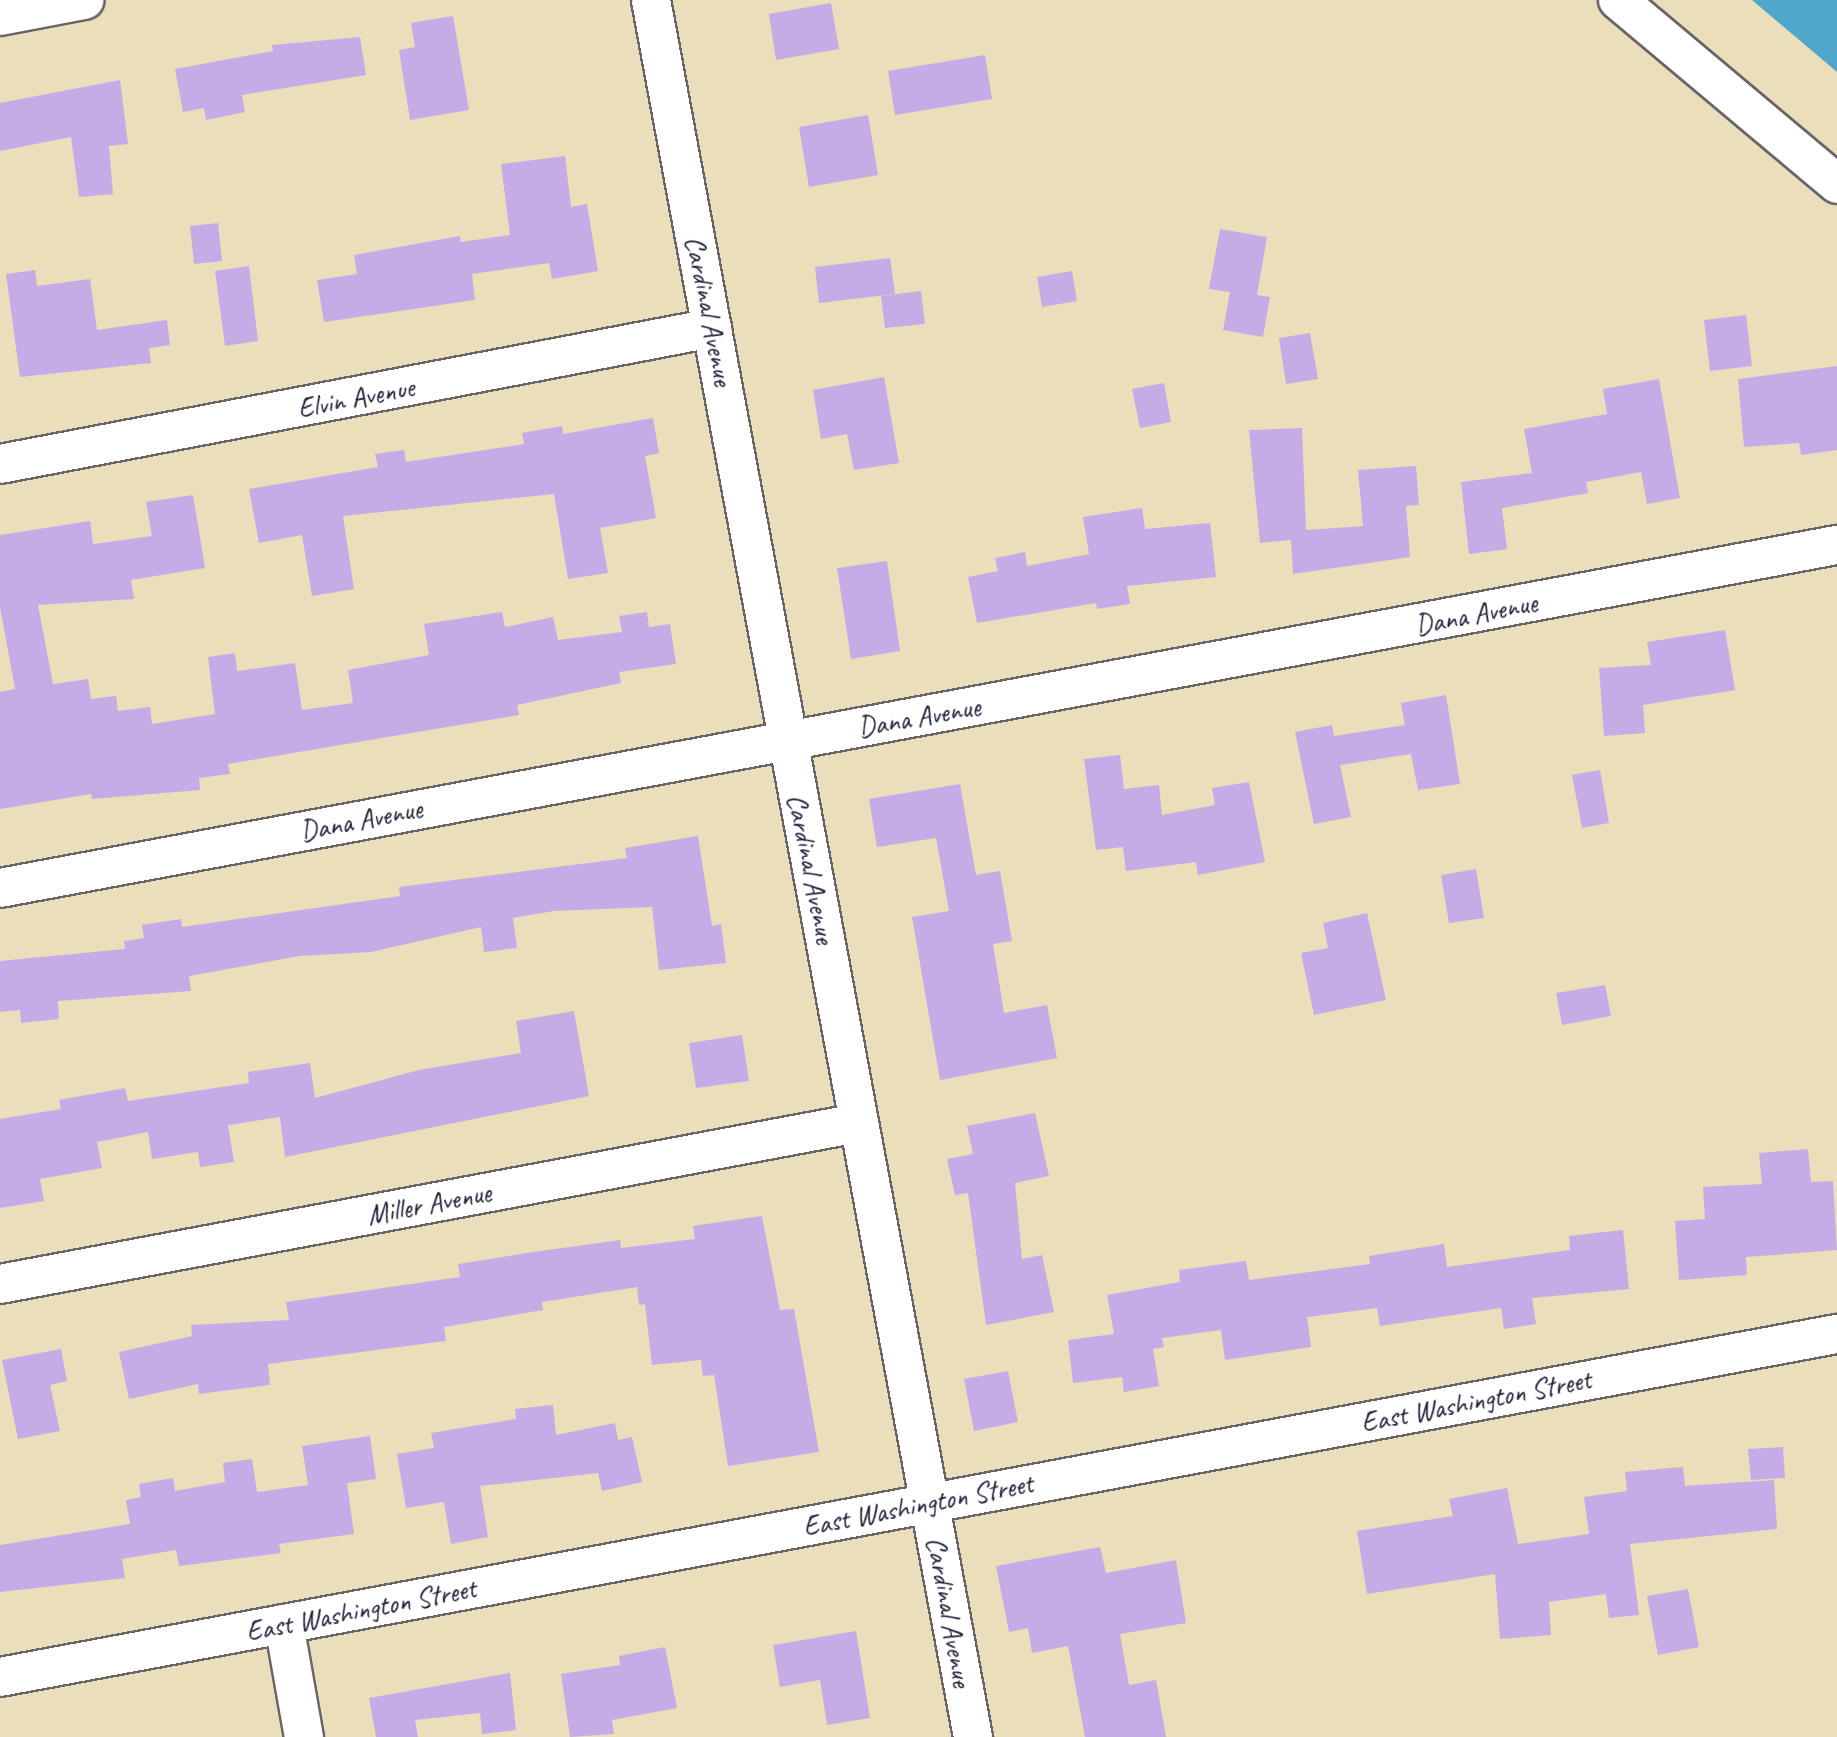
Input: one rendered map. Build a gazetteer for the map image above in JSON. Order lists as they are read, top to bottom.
{
  "streets": {
    "street": [
      "Cardinal Avenue",
      "Elvin Avenue",
      "Dana Avenue",
      "Miller Avenue",
      "East Washington Street"
    ]
  },
  "crossings": [
    ["Cardinal Avenue", "Elvin Avenue"],
    ["Cardinal Avenue", "Dana Avenue"],
    ["Cardinal Avenue", "Miller Avenue"],
    ["Cardinal Avenue", "East Washington Street"]
  ]
}
